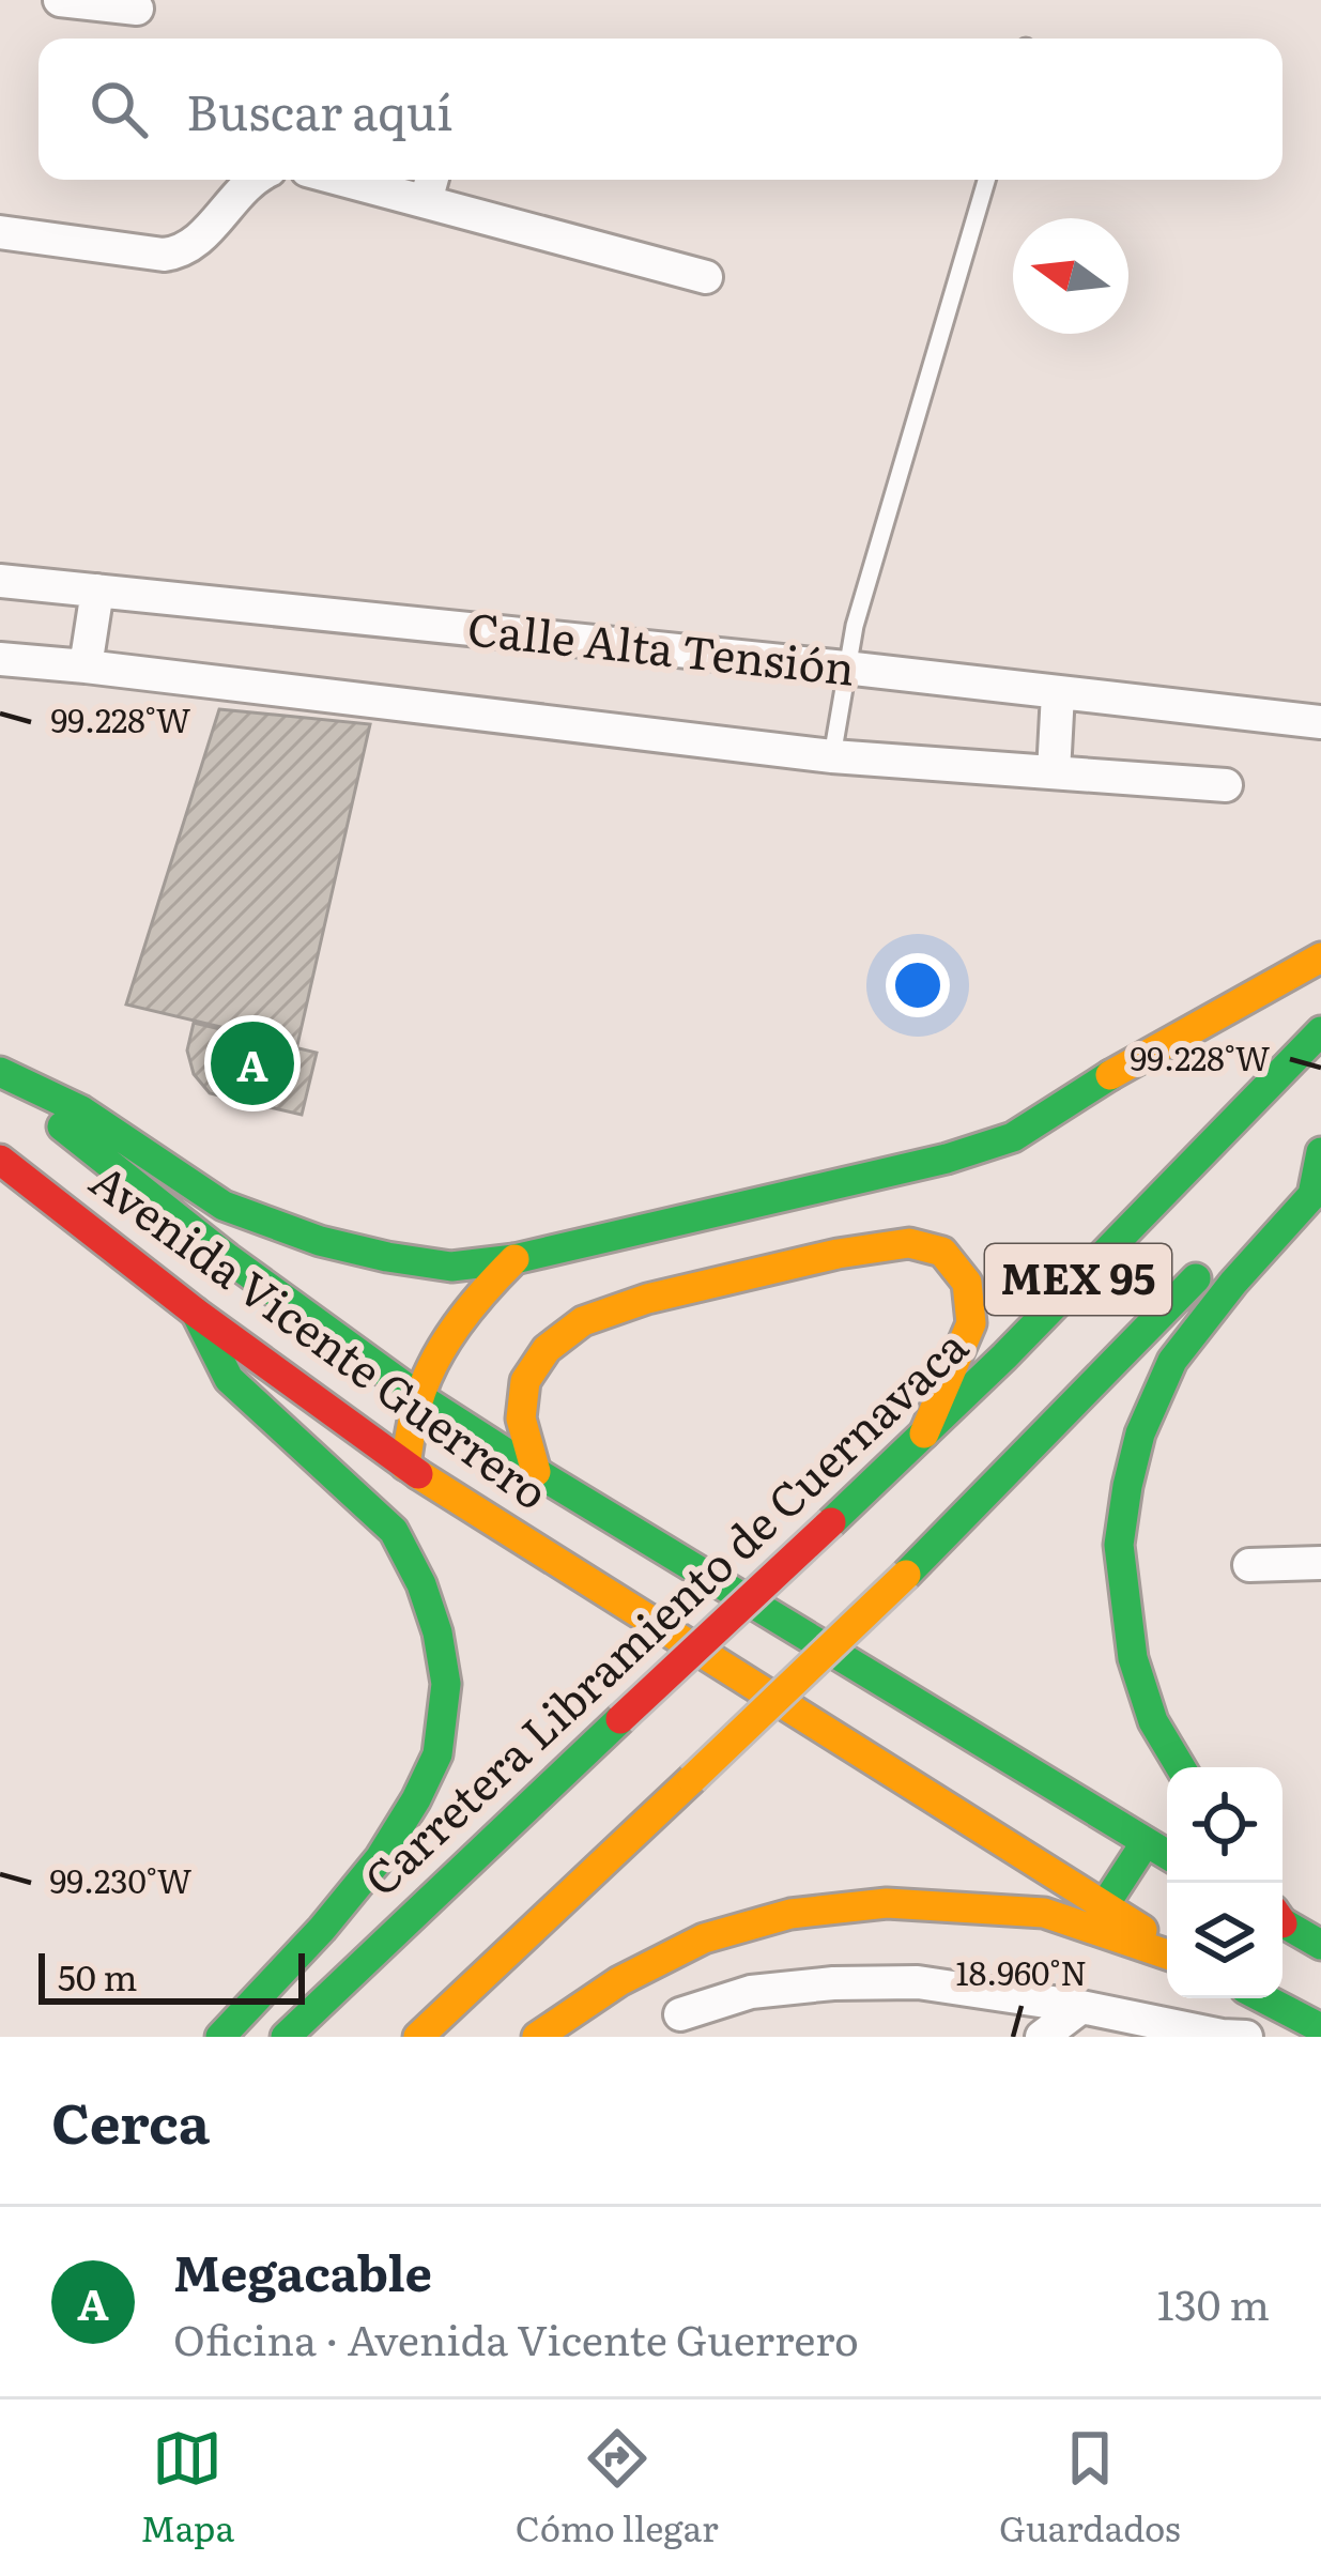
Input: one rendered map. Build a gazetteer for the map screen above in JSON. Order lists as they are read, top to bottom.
{
  "streets": {
    "main road": ["MEX 95", "Avenida Vicente Guerrero", "Carretera Libramiento de Cuernavaca"],
    "street": ["Calle Alta Tensión"]
  },
  "scale_bar": "50 m",
  "north": "left",
  "page": {
    "search": "Buscar aquí",
    "pins": "A",
    "scale": "50 m",
    "heading": "Cerca",
    "list": [
      {
        "mark": "A",
        "name": "Megacable",
        "note": "Oficina · Avenida Vicente Guerrero",
        "value": "130 m"
      }
    ],
    "nav": ["Mapa", "Cómo llegar", "Guardados"]
  },
  "coordinates": ["99.228°W", "99.230°W", "18.960°N"]
}
